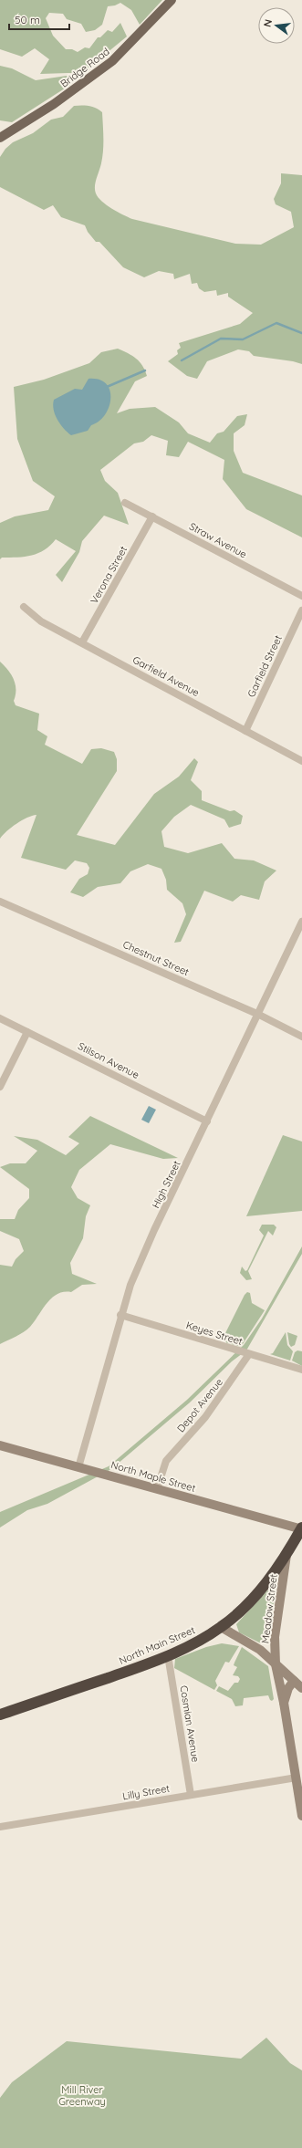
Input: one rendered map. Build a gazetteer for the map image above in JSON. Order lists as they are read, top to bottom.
{
  "streets": {
    "highway": ["North Main Street"],
    "main road": ["Bridge Road", "North Maple Street", "Meadow Street"],
    "street": [
      "Straw Avenue",
      "Verona Street",
      "Garfield Street",
      "Garfield Avenue",
      "Chestnut Street",
      "Stilson Avenue",
      "High Street",
      "Keyes Street",
      "Depot Avenue",
      "Cosmian Avenue",
      "Lilly Street"
    ]
  },
  "crossings": [
    ["Straw Avenue", "Verona Street"],
    ["Verona Street", "Garfield Avenue"],
    ["Garfield Street", "Garfield Avenue"],
    ["Chestnut Street", "High Street"],
    ["Stilson Avenue", "High Street"],
    ["High Street", "Keyes Street"],
    ["High Street", "North Maple Street"],
    ["Keyes Street", "Depot Avenue"],
    ["Depot Avenue", "North Maple Street"],
    ["North Maple Street", "North Main Street"],
    ["Meadow Street", "North Main Street"],
    ["North Main Street", "Cosmian Avenue"],
    ["Cosmian Avenue", "Lilly Street"]
  ],
  "parks": ["Mill River Greenway"],
  "scale_bar": "50 m",
  "north": "left"
}
